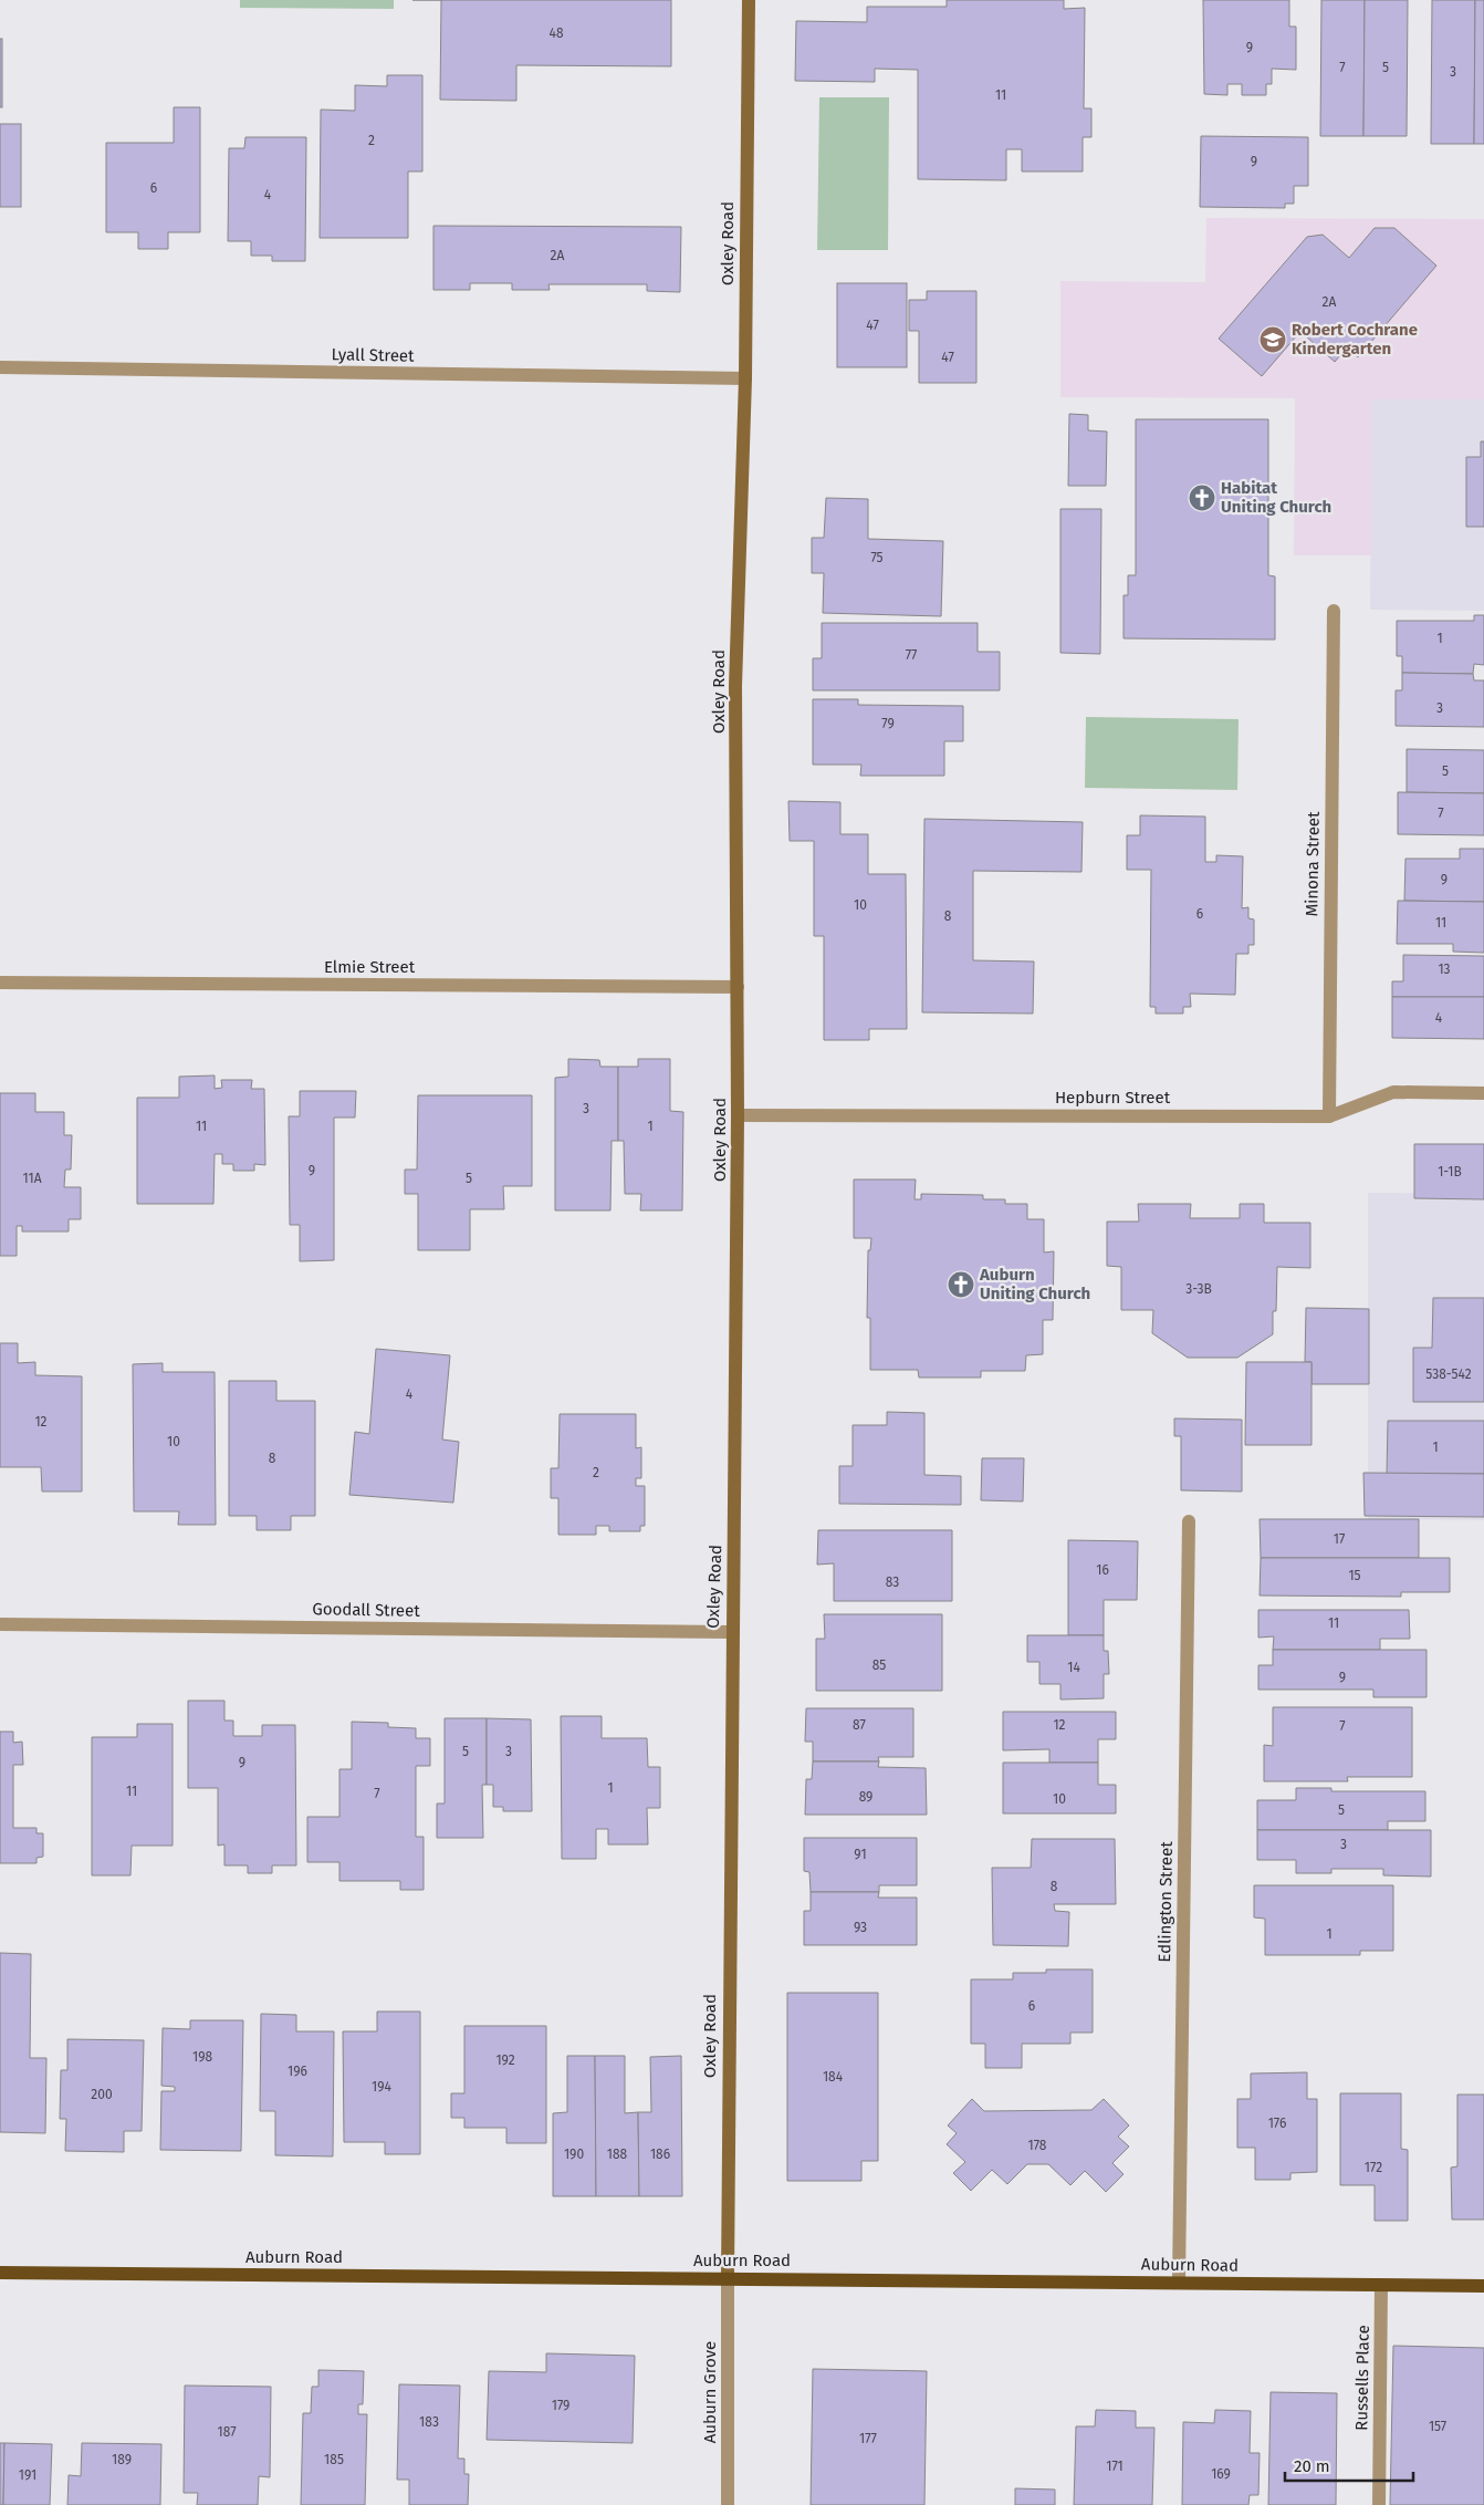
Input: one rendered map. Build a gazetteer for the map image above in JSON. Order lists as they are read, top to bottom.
{
  "streets": {
    "main road": ["Auburn Road"],
    "street": [
      "Oxley Road",
      "Lyall Street",
      "Minona Street",
      "Elmie Street",
      "Hepburn Street",
      "Goodall Street",
      "Edlington Street",
      "Russells Place",
      "Auburn Grove"
    ]
  },
  "crossings": [
    ["Oxley Road", "Lyall Street"],
    ["Oxley Road", "Elmie Street"],
    ["Oxley Road", "Hepburn Street"],
    ["Oxley Road", "Goodall Street"],
    ["Oxley Road", "Auburn Road"],
    ["Oxley Road", "Auburn Grove"],
    ["Minona Street", "Hepburn Street"],
    ["Edlington Street", "Auburn Road"],
    ["Auburn Road", "Russells Place"],
    ["Auburn Road", "Auburn Grove"]
  ],
  "places": {
    "school or university": ["Robert Cochrane Kindergarten"],
    "church": ["Habitat Uniting Church", "Auburn Uniting Church"]
  },
  "house_numbers": [
    "48",
    "9",
    "7",
    "5",
    "3",
    "11",
    "2",
    "9",
    "6",
    "4",
    "2A",
    "2A",
    "47",
    "47",
    "75",
    "1",
    "77",
    "3",
    "79",
    "5",
    "7",
    "9",
    "10",
    "6",
    "8",
    "11",
    "13",
    "4",
    "3",
    "11",
    "1",
    "9",
    "1-1B",
    "11A",
    "5",
    "3-3B",
    "538-542",
    "4",
    "12",
    "10",
    "1",
    "8",
    "2",
    "17",
    "16",
    "15",
    "83",
    "11",
    "85",
    "14",
    "9",
    "87",
    "12",
    "7",
    "5",
    "3",
    "9",
    "1",
    "11",
    "7",
    "89",
    "10",
    "5",
    "3",
    "91",
    "8",
    "93",
    "1",
    "6",
    "198",
    "192",
    "196",
    "184",
    "194",
    "200",
    "176",
    "178",
    "190",
    "188",
    "186",
    "172",
    "179",
    "183",
    "157",
    "187",
    "177",
    "189",
    "185",
    "171",
    "169",
    "191"
  ],
  "scale_bar": "20 m"
}
